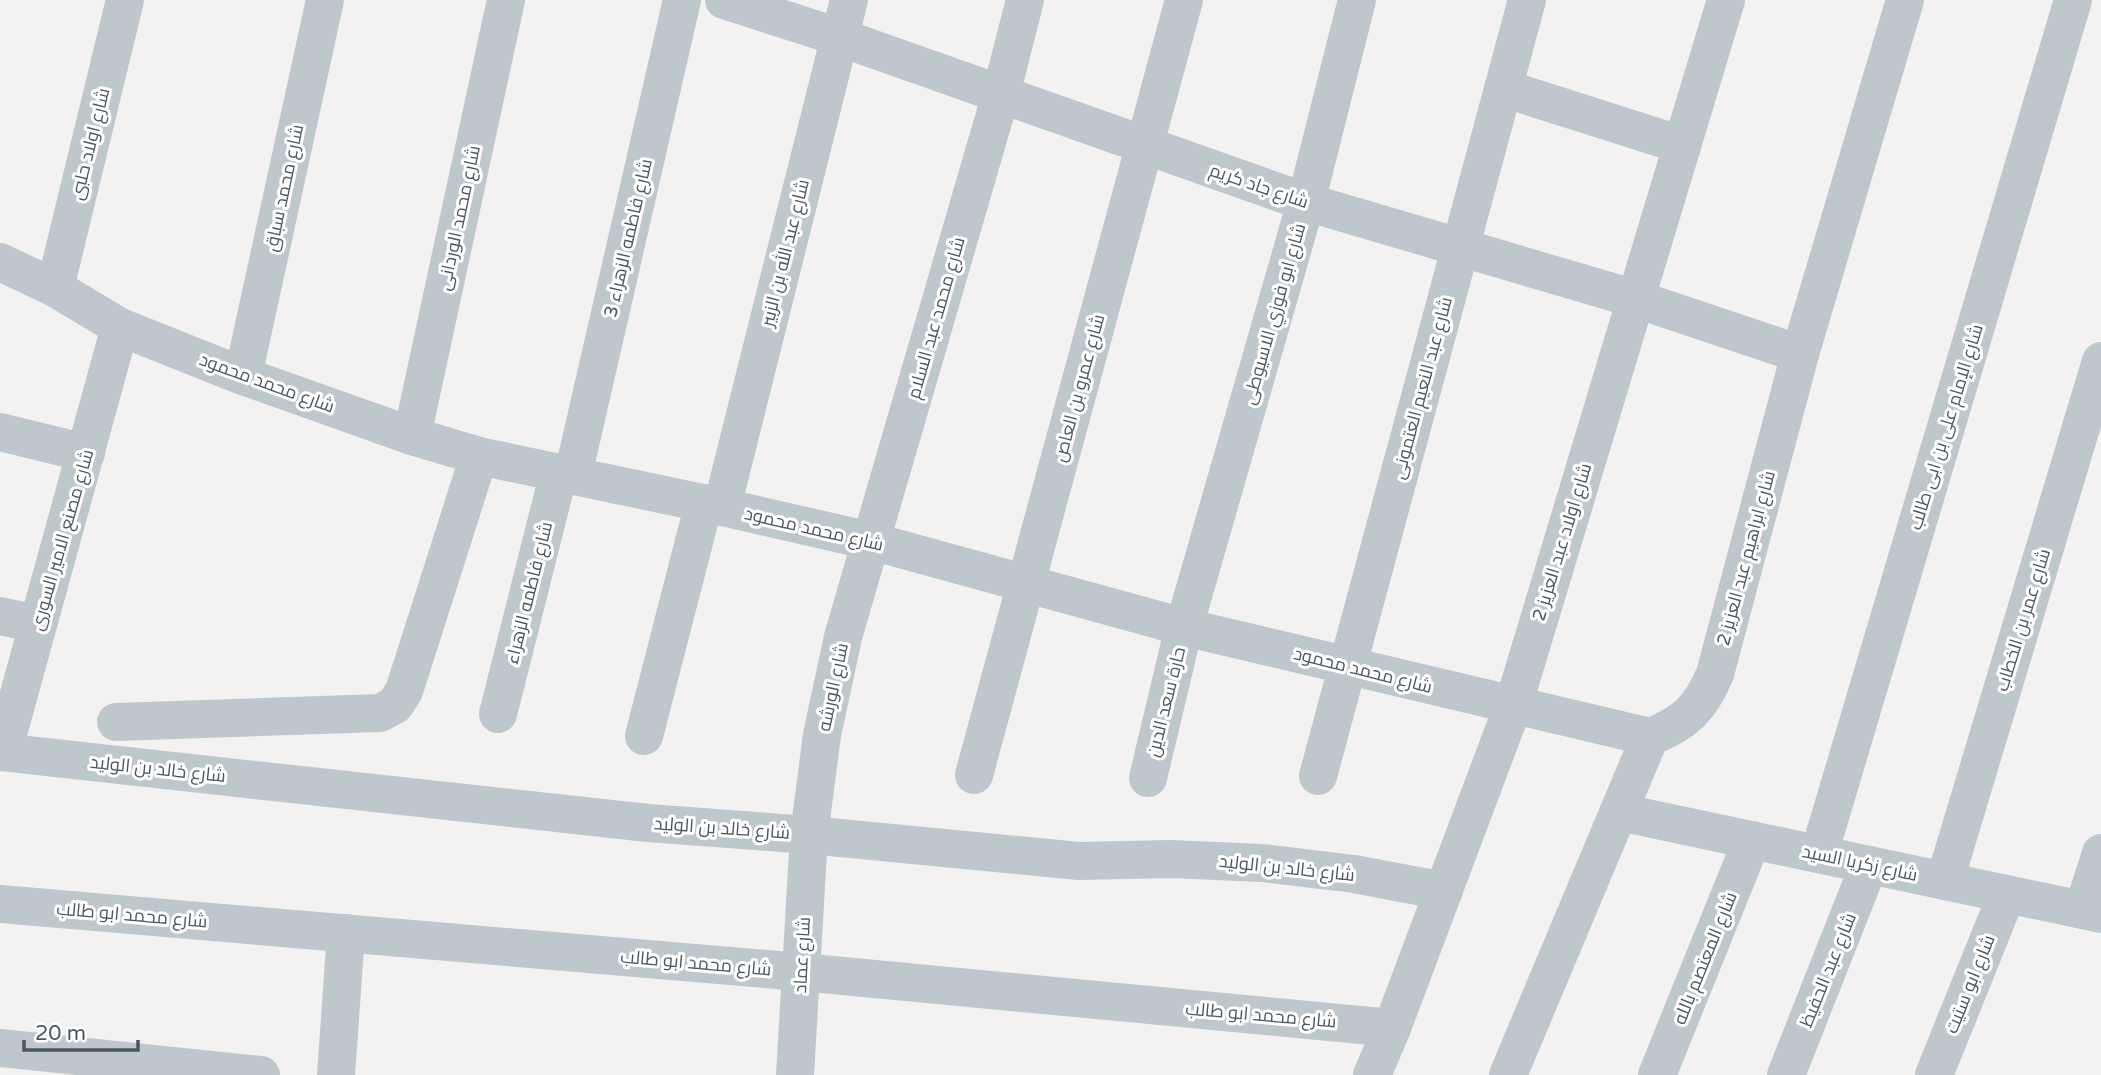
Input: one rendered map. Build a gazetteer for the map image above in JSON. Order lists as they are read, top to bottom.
{
  "streets": {
    "street": [
      "شارع اولاد حلبى",
      "شارع جاد كريم",
      "شارع محمد سباق",
      "شارع محمد الوردانى",
      "شارع فاطمه الزهراء 3",
      "شارع عبد الله بن الزبير",
      "شارع ابو فوزي الاسيوطى",
      "شارع محمد عبد السلام",
      "شارع محمد محمود",
      "شارع عمرو بن العاص",
      "شارع عبد النعيم العتمونى",
      "شارع الإمام على بن ابى طالب",
      "شارع مصنع الامير السورى",
      "شارع اولاد عبد العزيز 2",
      "شارع ابراهيم عبد العزيز 2",
      "شارع فاطمه الزهراء",
      "شارع عمر بن الخطاب",
      "شارع الورشه",
      "حارة سعد الدين",
      "شارع خالد بن الوليد",
      "شارع زكريا السيد",
      "شارع محمد ابو طالب",
      "شارع عماد",
      "شارع المعتصم بالله",
      "شارع عبد الحفيظ",
      "شارع ابو ستيت"
    ]
  },
  "crossings": [
    ["شارع اولاد حلبى", "شارع محمد محمود"],
    ["شارع جاد كريم", "شارع عبد الله بن الزبير"],
    ["شارع جاد كريم", "شارع ابو فوزي الاسيوطى"],
    ["شارع جاد كريم", "شارع محمد عبد السلام"],
    ["شارع جاد كريم", "شارع عمرو بن العاص"],
    ["شارع جاد كريم", "شارع عبد النعيم العتمونى"],
    ["شارع جاد كريم", "شارع اولاد عبد العزيز 2"],
    ["شارع جاد كريم", "شارع ابراهيم عبد العزيز 2"],
    ["شارع محمد سباق", "شارع محمد محمود"],
    ["شارع محمد الوردانى", "شارع محمد محمود"],
    ["شارع فاطمه الزهراء 3", "شارع محمد محمود"],
    ["شارع فاطمه الزهراء 3", "شارع فاطمه الزهراء"],
    ["شارع عبد الله بن الزبير", "شارع محمد محمود"],
    ["شارع ابو فوزي الاسيوطى", "شارع محمد محمود"],
    ["شارع ابو فوزي الاسيوطى", "حارة سعد الدين"],
    ["شارع محمد عبد السلام", "شارع محمد محمود"],
    ["شارع محمد عبد السلام", "شارع الورشه"],
    ["شارع محمد محمود", "شارع عمرو بن العاص"],
    ["شارع محمد محمود", "شارع عبد النعيم العتمونى"],
    ["شارع محمد محمود", "شارع مصنع الامير السورى"],
    ["شارع محمد محمود", "شارع اولاد عبد العزيز 2"],
    ["شارع محمد محمود", "شارع ابراهيم عبد العزيز 2"],
    ["شارع محمد محمود", "شارع فاطمه الزهراء"],
    ["شارع محمد محمود", "شارع الورشه"],
    ["شارع محمد محمود", "حارة سعد الدين"],
    ["شارع الإمام على بن ابى طالب", "شارع زكريا السيد"],
    ["شارع مصنع الامير السورى", "شارع خالد بن الوليد"],
    ["شارع اولاد عبد العزيز 2", "شارع خالد بن الوليد"],
    ["شارع اولاد عبد العزيز 2", "شارع محمد ابو طالب"],
    ["شارع عمر بن الخطاب", "شارع زكريا السيد"],
    ["شارع الورشه", "شارع خالد بن الوليد"],
    ["شارع الورشه", "شارع عماد"],
    ["شارع خالد بن الوليد", "شارع عماد"],
    ["شارع زكريا السيد", "شارع المعتصم بالله"],
    ["شارع زكريا السيد", "شارع عبد الحفيظ"],
    ["شارع زكريا السيد", "شارع ابو ستيت"],
    ["شارع محمد ابو طالب", "شارع عماد"]
  ],
  "scale_bar": "20 m"
}
